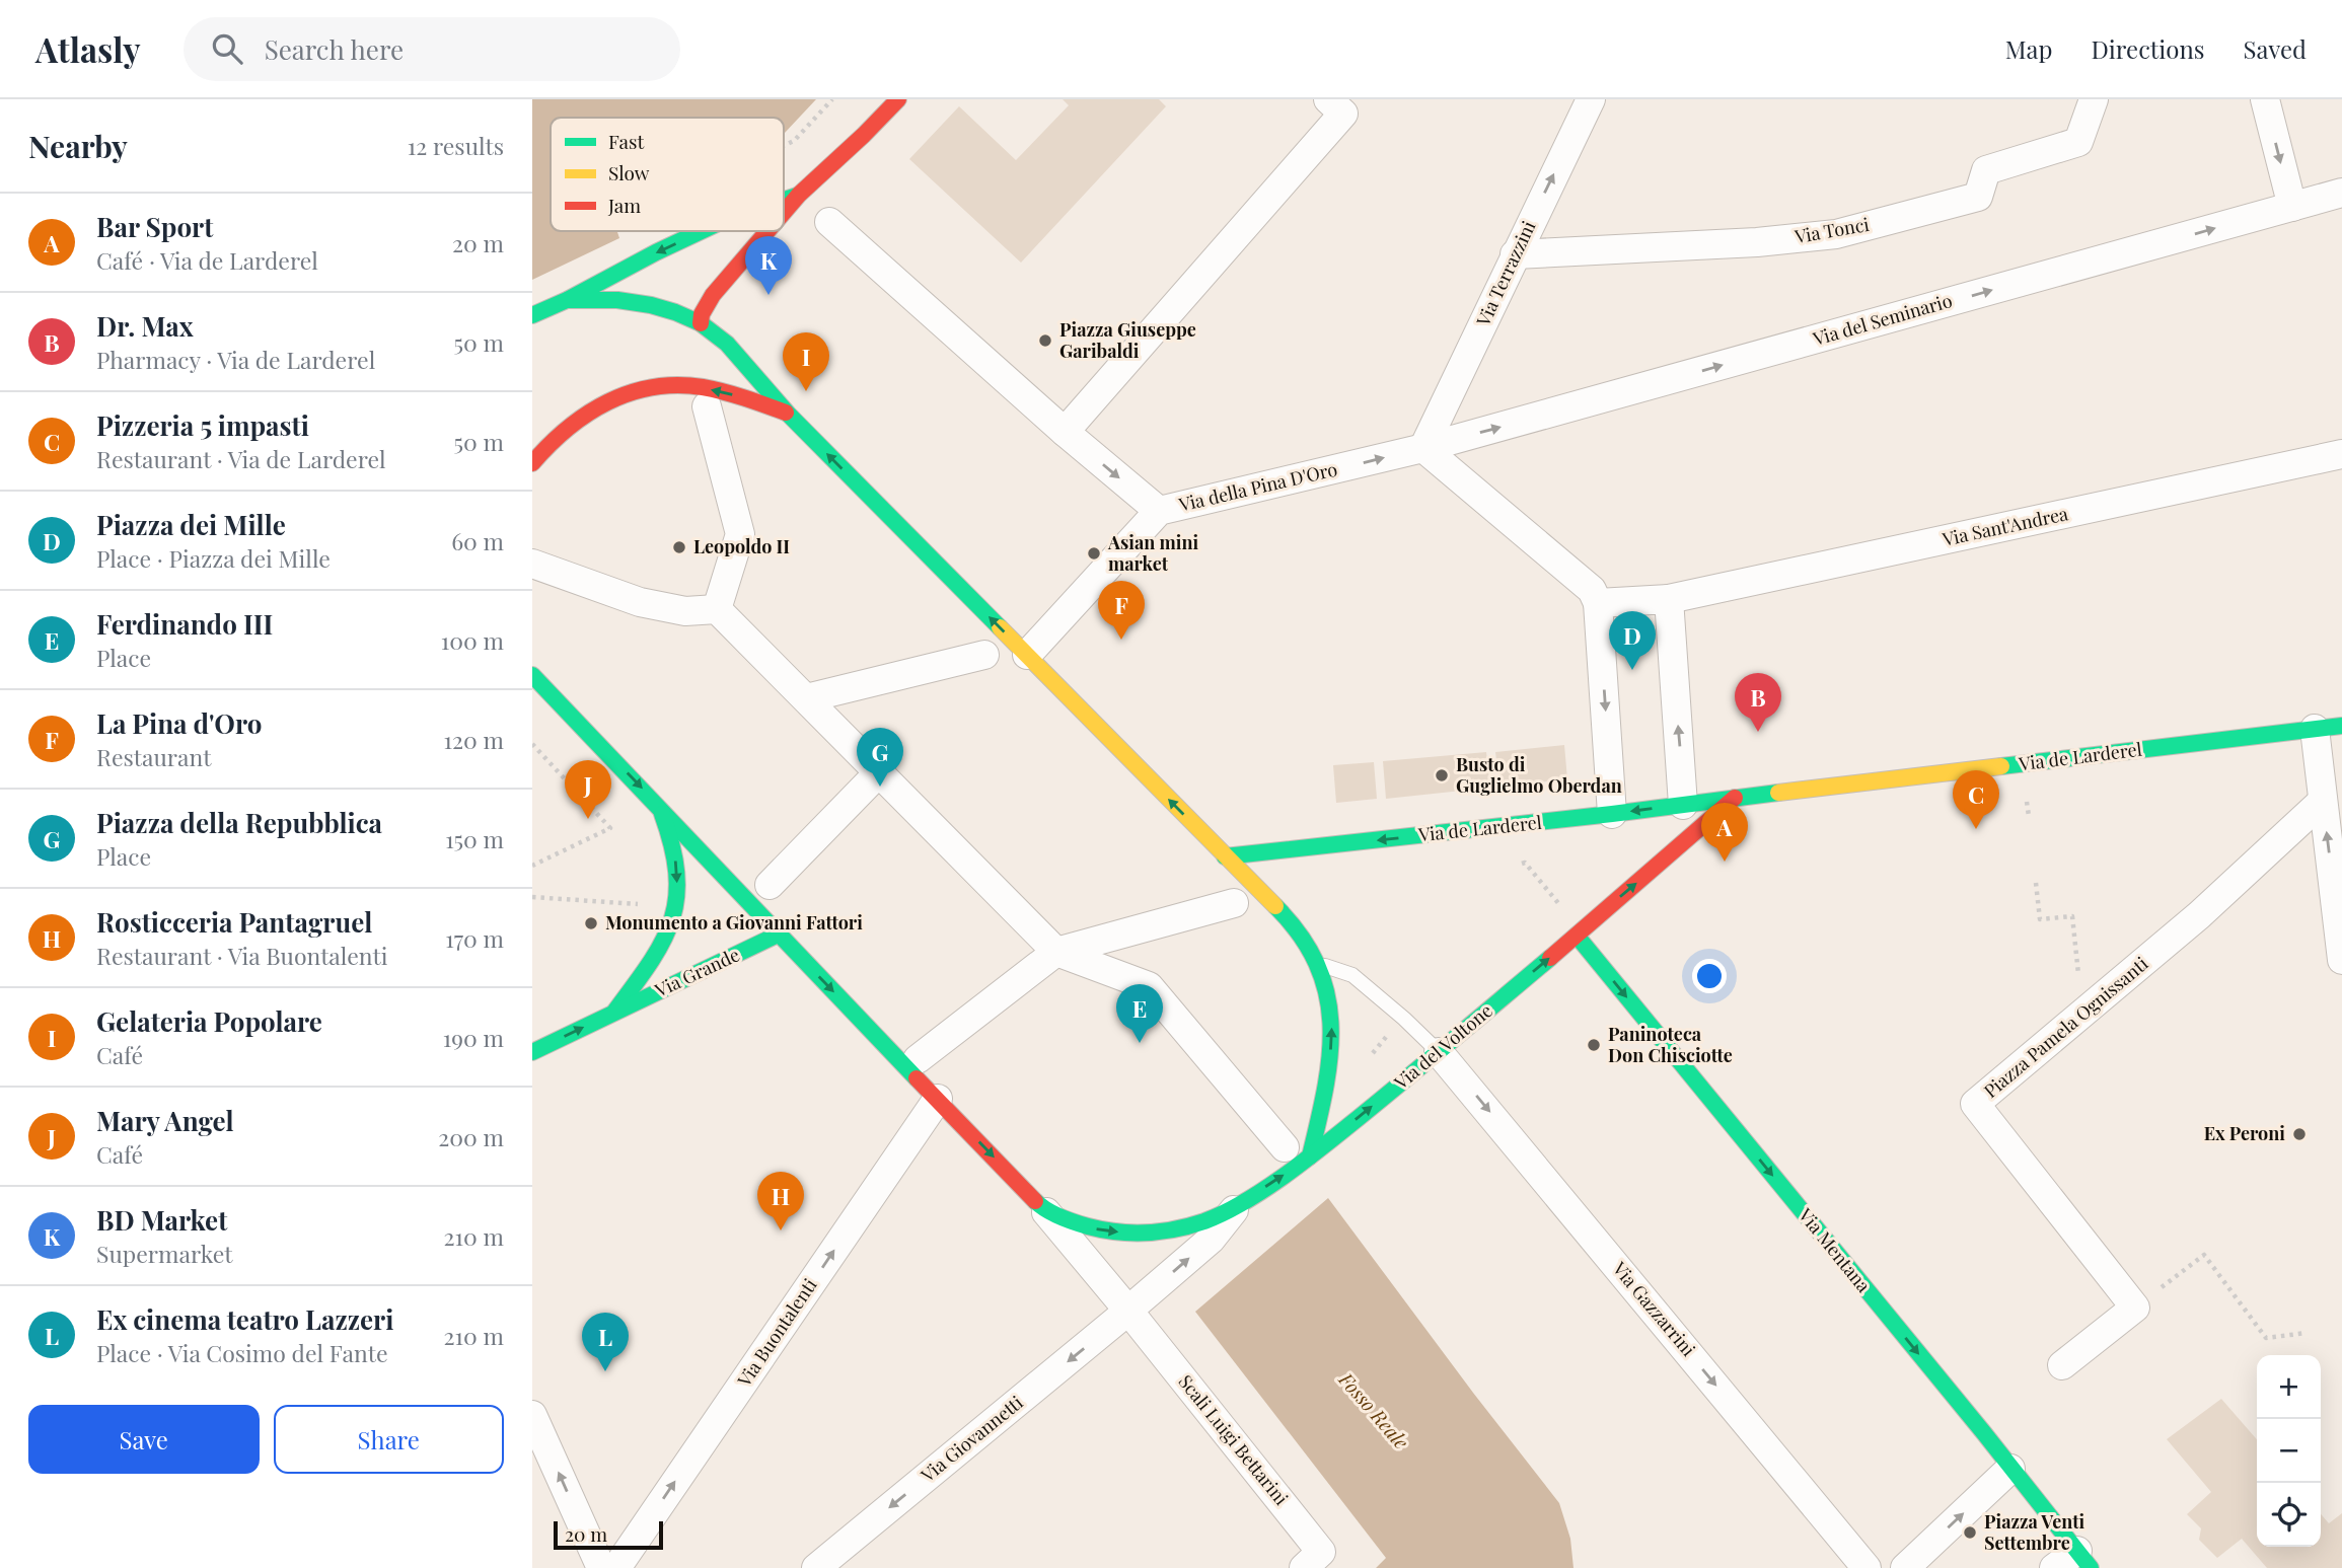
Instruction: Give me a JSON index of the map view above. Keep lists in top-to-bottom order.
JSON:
{
  "streets": {
    "main road": [
      "Via de Larderel",
      "Via Grande",
      "Via del Voltone",
      "Via Mentana"
    ],
    "street": [
      "Via Tonci",
      "Via Terrazzini",
      "Via del Seminario",
      "Via della Pina D'Oro",
      "Via Sant'Andrea",
      "Piazza Pamela Ognissanti",
      "Via Gazzarrini",
      "Via Buontalenti",
      "Via Giovannetti",
      "Scali Luigi Bettarini"
    ]
  },
  "crossings": [
    ["Via Tonci", "Via Terrazzini"],
    ["Via Terrazzini", "Via del Seminario"],
    ["Via Terrazzini", "Via della Pina D'Oro"],
    ["Via del Seminario", "Via della Pina D'Oro"],
    ["Via del Voltone", "Via Mentana"],
    ["Via del Voltone", "Via Gazzarrini"],
    ["Via del Voltone", "Via Giovannetti"],
    ["Via Giovannetti", "Scali Luigi Bettarini"]
  ],
  "one_way": [
    "Via del Seminario",
    "Via della Pina D'Oro",
    "Via de Larderel",
    "Via del Voltone",
    "Via Mentana",
    "Via Gazzarrini",
    "Via Buontalenti"
  ],
  "water": ["Fosso Reale"],
  "places": [
    "Piazza Giuseppe Garibaldi",
    "Leopoldo II",
    "Asian mini market",
    "Busto di Guglielmo Oberdan",
    "Monumento a Giovanni Fattori",
    "Paninoteca Don Chisciotte",
    "Ex Peroni",
    "Piazza Venti Settembre"
  ],
  "legend": ["Fast", "Slow", "Jam"],
  "scale_bar": "20 m",
  "page": {
    "header": "Atlasly",
    "search": "Search here",
    "nav": ["Map", "Directions", "Saved"],
    "heading": ["Nearby", "12 results"],
    "list": [
      {
        "mark": "A",
        "name": "Bar Sport",
        "note": "Café · Via de Larderel",
        "value": "20 m"
      },
      {
        "mark": "B",
        "name": "Dr. Max",
        "note": "Pharmacy · Via de Larderel",
        "value": "50 m"
      },
      {
        "mark": "C",
        "name": "Pizzeria 5 impasti",
        "note": "Restaurant · Via de Larderel",
        "value": "50 m"
      },
      {
        "mark": "D",
        "name": "Piazza dei Mille",
        "note": "Place · Piazza dei Mille",
        "value": "60 m"
      },
      {
        "mark": "E",
        "name": "Ferdinando III",
        "note": "Place",
        "value": "100 m"
      },
      {
        "mark": "F",
        "name": "La Pina d'Oro",
        "note": "Restaurant",
        "value": "120 m"
      },
      {
        "mark": "G",
        "name": "Piazza della Repubblica",
        "note": "Place",
        "value": "150 m"
      },
      {
        "mark": "H",
        "name": "Rosticceria Pantagruel",
        "note": "Restaurant · Via Buontalenti",
        "value": "170 m"
      },
      {
        "mark": "I",
        "name": "Gelateria Popolare",
        "note": "Café",
        "value": "190 m"
      },
      {
        "mark": "J",
        "name": "Mary Angel",
        "note": "Café",
        "value": "200 m"
      },
      {
        "mark": "K",
        "name": "BD Market",
        "note": "Supermarket",
        "value": "210 m"
      },
      {
        "mark": "L",
        "name": "Ex cinema teatro Lazzeri",
        "note": "Place · Via Cosimo del Fante",
        "value": "210 m"
      }
    ],
    "pins": [
      "K",
      "I",
      "F",
      "D",
      "B",
      "G",
      "J",
      "C",
      "A",
      "E",
      "H",
      "L"
    ],
    "map_buttons": ["+", "−"],
    "buttons": ["Save", "Share"],
    "scale": "20 m"
  }
}
